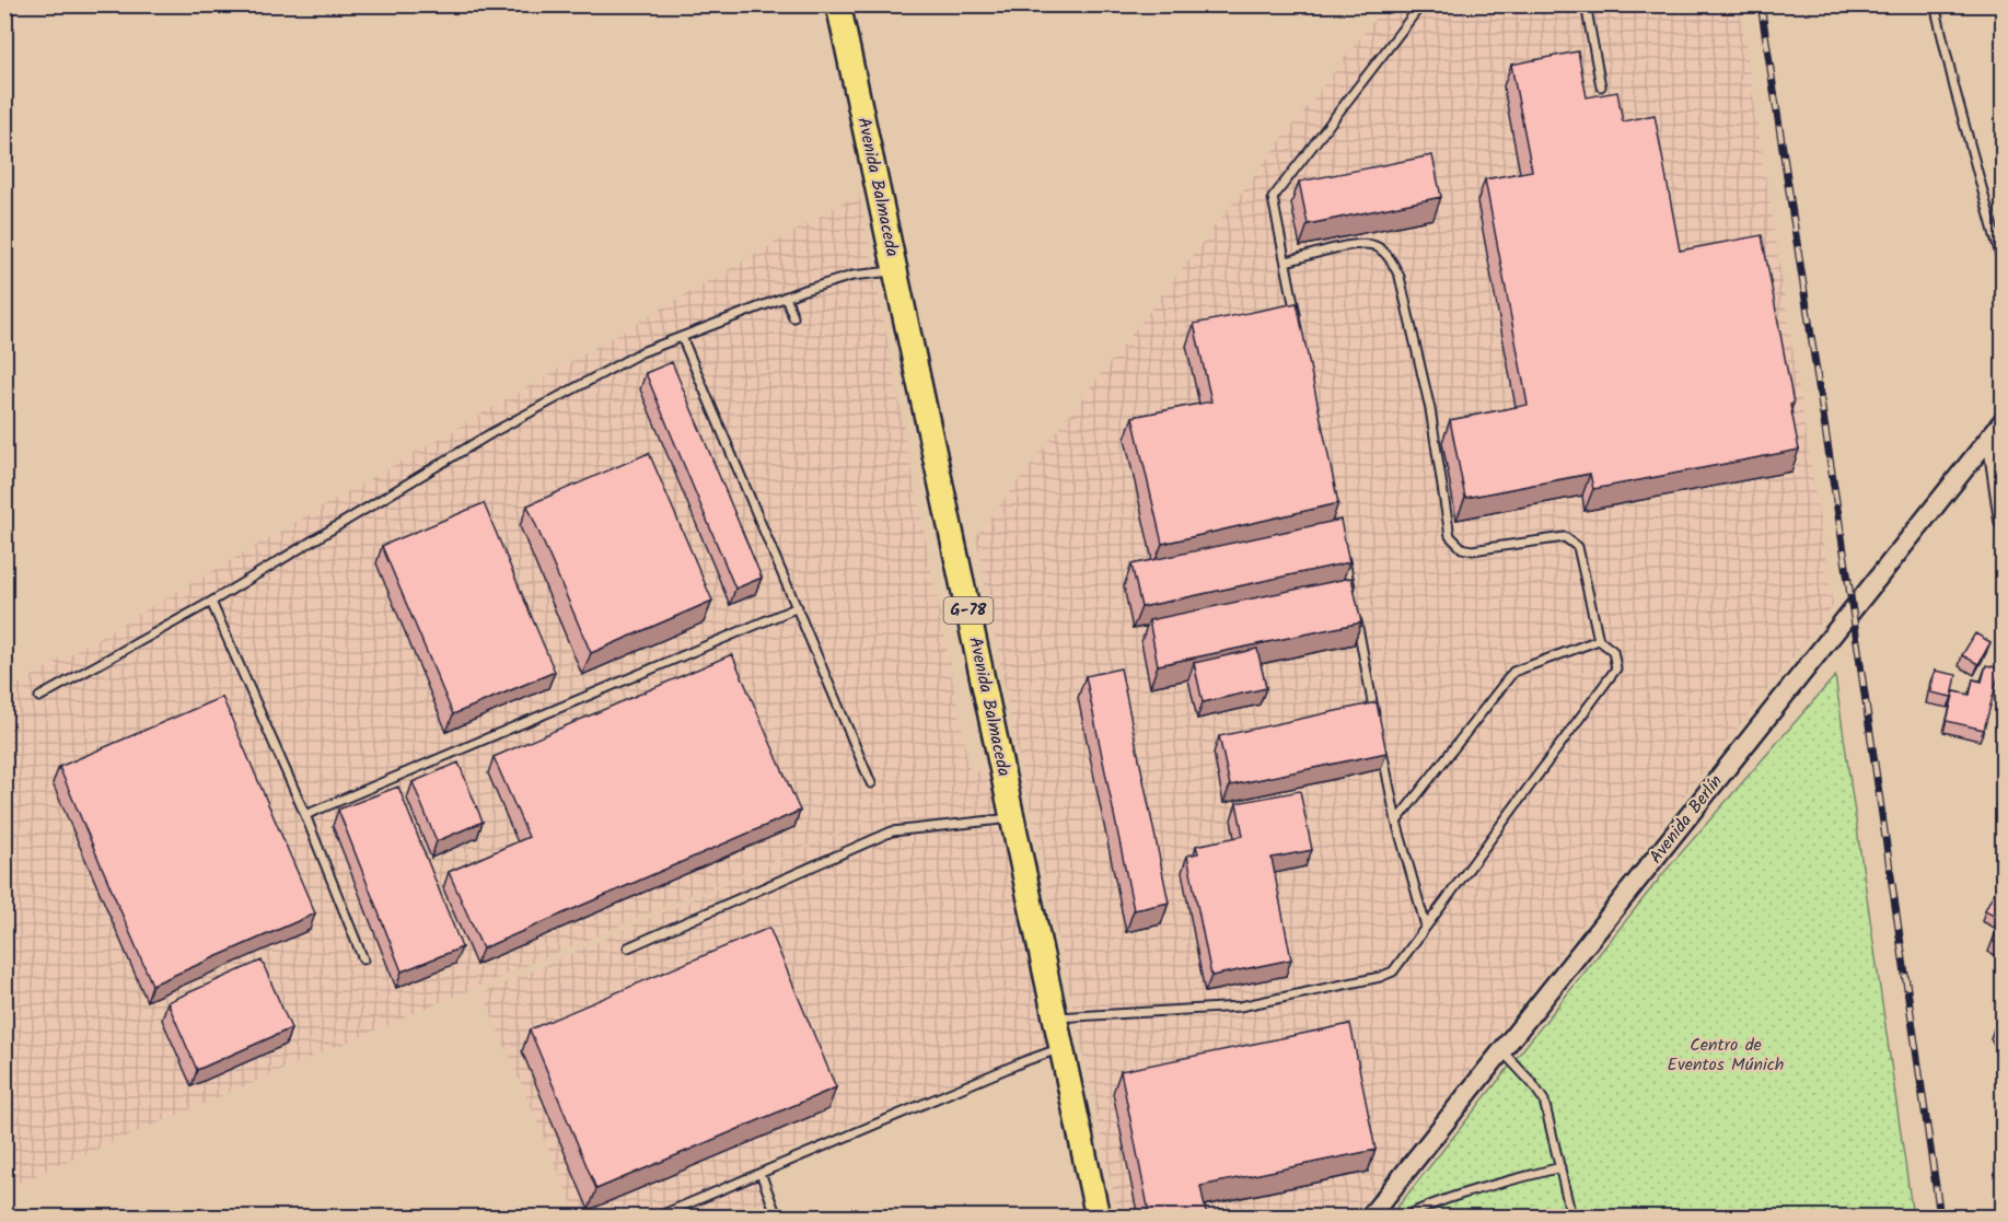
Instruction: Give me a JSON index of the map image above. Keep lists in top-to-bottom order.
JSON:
{
  "streets": {
    "main road": ["Avenida Balmaceda", "G-78"],
    "street": ["Avenida Berlín"]
  },
  "parks": ["Centro de Eventos Múnich"]
}
